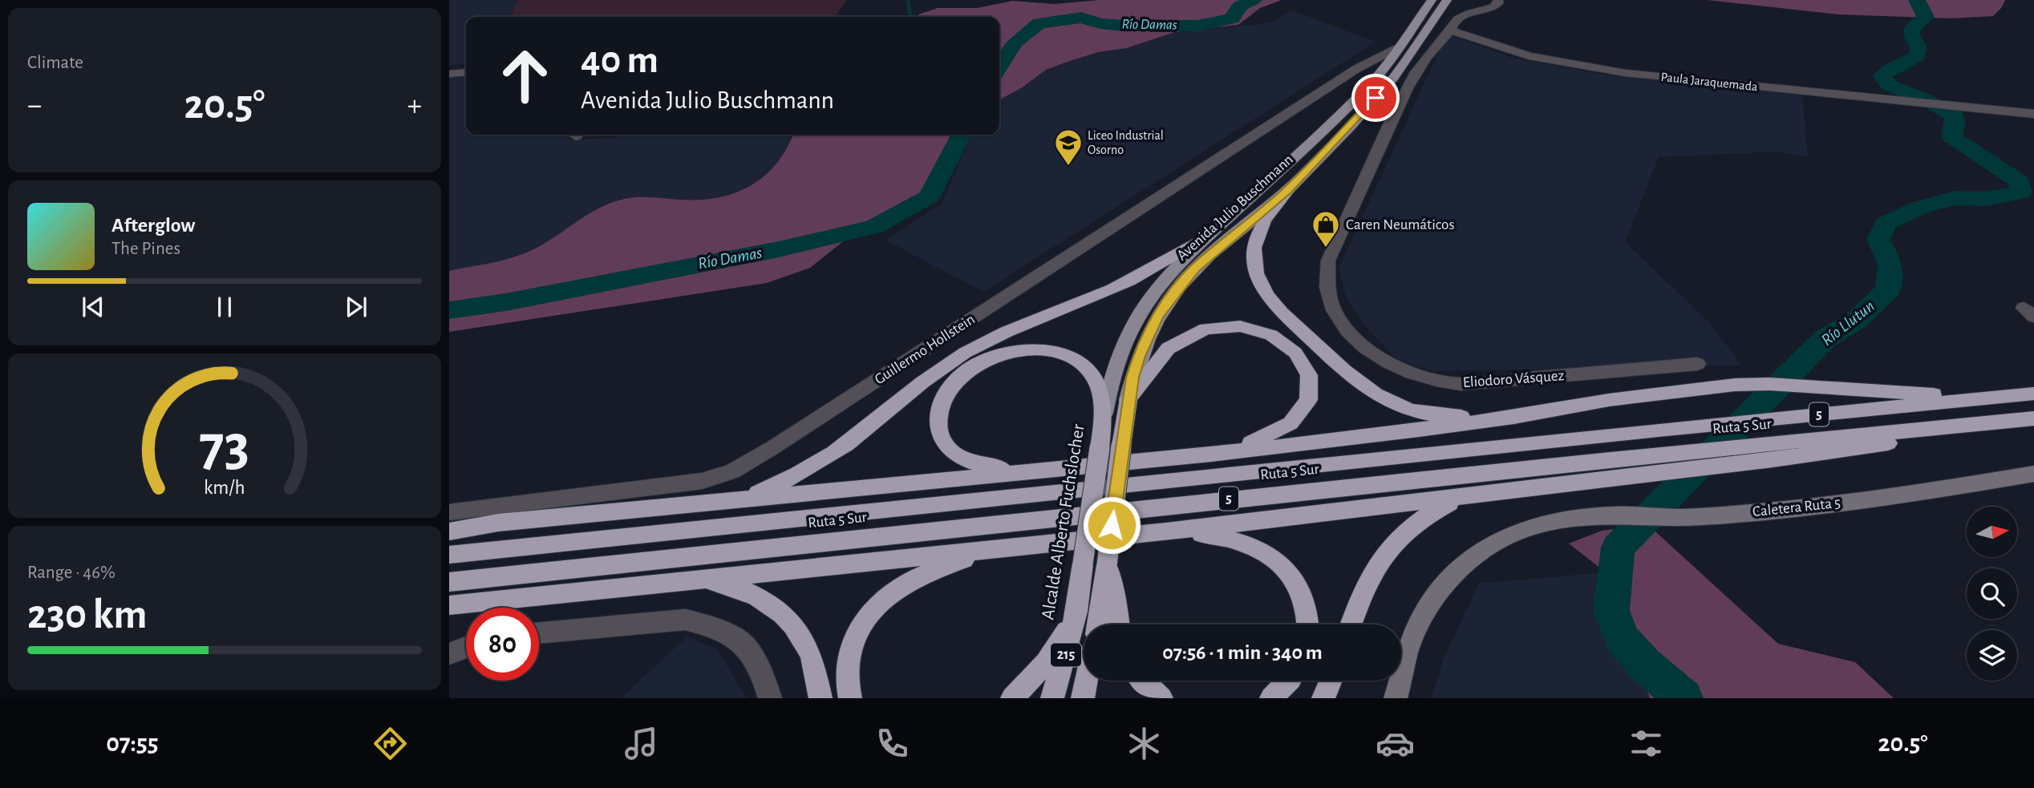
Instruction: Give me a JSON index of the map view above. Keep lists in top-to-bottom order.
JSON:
{
  "streets": {
    "highway": [
      "Avenida Julio Buschmann",
      "5",
      "Ruta 5 Sur",
      "Alcalde Alberto Fuchslocher",
      "215"
    ],
    "street": [
      "Paula Jaraquemada",
      "Guillermo Hollstein",
      "Eliodoro Vásquez",
      "Caletera Ruta 5"
    ]
  },
  "crossings": [
    ["Paula Jaraquemada", "Eliodoro Vásquez"],
    ["Avenida Julio Buschmann", "Guillermo Hollstein"],
    ["Avenida Julio Buschmann", "Alcalde Alberto Fuchslocher"],
    ["Avenida Julio Buschmann", "215"]
  ],
  "water": ["Río Damas", "Río Llutun"],
  "places": {
    "school or university": ["Liceo Industrial Osorno"],
    "shop": ["Caren Neumáticos"]
  },
  "north": "right",
  "page": {
    "tile": [
      "Climate",
      ["Range · 46%", "230 km"]
    ],
    "turn": ["40 m", "Avenida Julio Buschmann"],
    "heat": ["−", "20.5°", "+"],
    "song": ["Afterglow", "The Pines"],
    "limit": "80",
    "trip": "07:56 · 1 min · 340 m",
    "tabs": ["07:55", "20.5°"],
    "gauge": ["73", "km/h"]
  }
}
